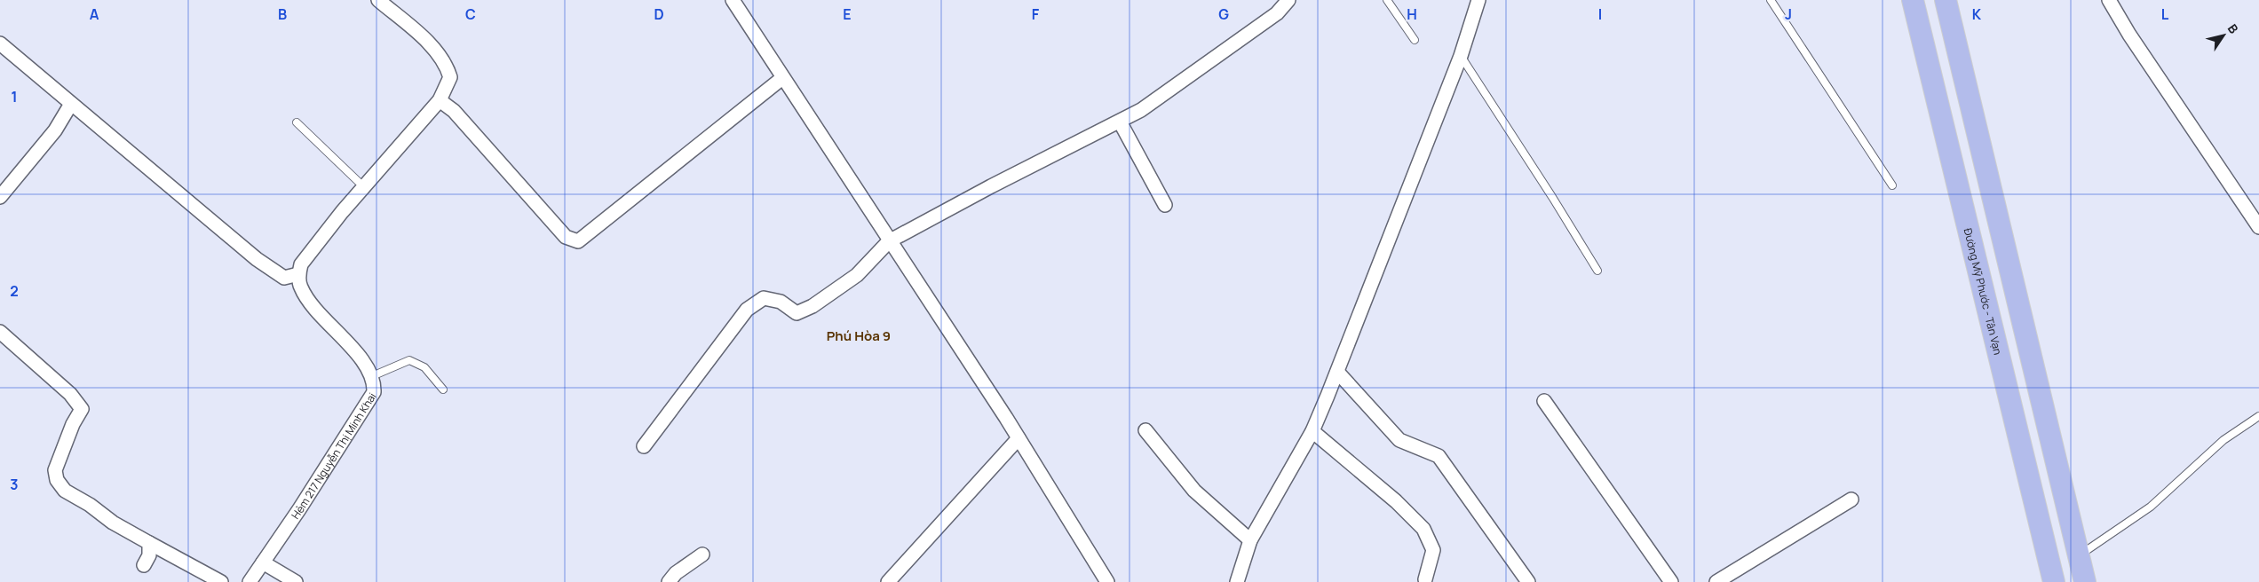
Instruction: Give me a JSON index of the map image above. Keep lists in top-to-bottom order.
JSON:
{
  "streets": {
    "main road": ["Đường Mỹ Phước - Tân Vạn"],
    "street": ["Hẻm 217 Nguyễn Thị Minh Khai"]
  },
  "districts": ["Phú Hòa 9"],
  "north": "top right",
  "grid": {
    "columns": [
      "A",
      "B",
      "C",
      "D",
      "E",
      "F",
      "G",
      "H",
      "I",
      "J",
      "K",
      "L"
    ],
    "rows": ["1", "2", "3"]
  }
}
